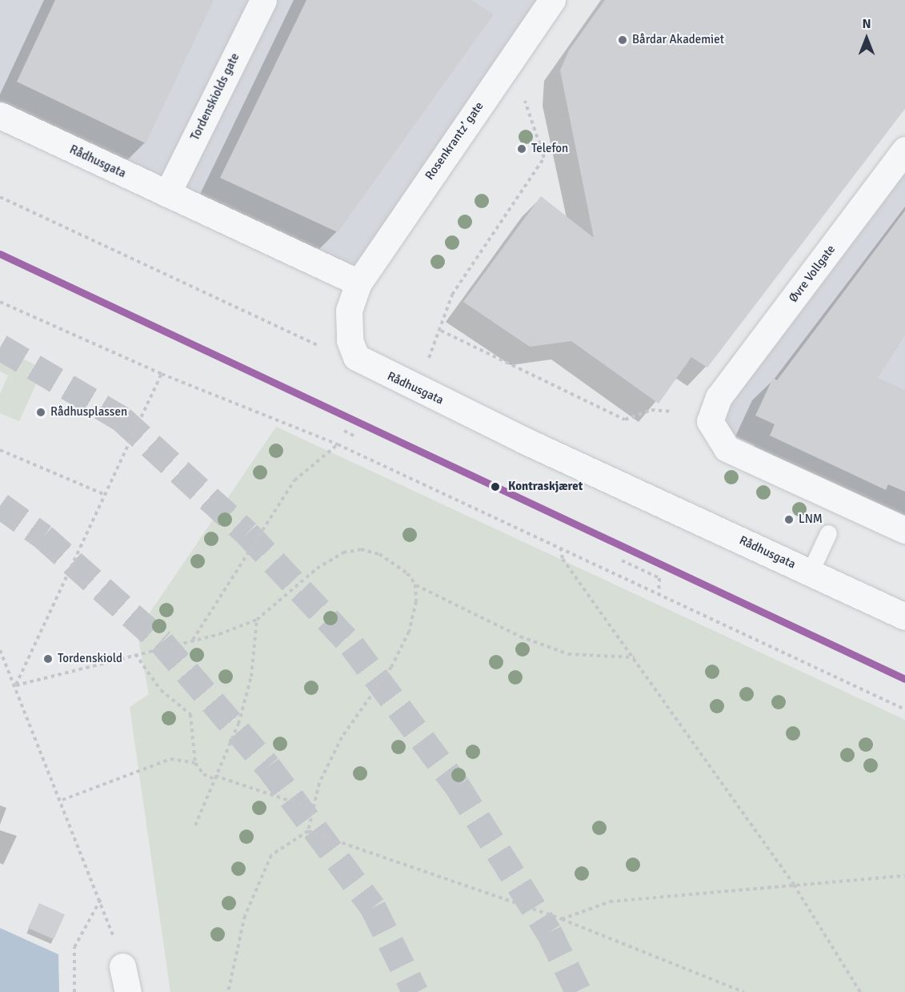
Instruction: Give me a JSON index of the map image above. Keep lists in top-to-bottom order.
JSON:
{
  "streets": {
    "street": [
      "Tordenskiolds gate",
      "Rosenkrantz’ gate",
      "Rådhusgata",
      "Øvre Vollgate"
    ]
  },
  "crossings": [
    ["Tordenskiolds gate", "Rådhusgata"],
    ["Rosenkrantz’ gate", "Rådhusgata"]
  ],
  "places": [
    "Bårdar Akademiet",
    "Telefon",
    "Rådhusplassen",
    "Kontraskjæret",
    "LNM",
    "Tordenskiold"
  ],
  "north": "top"
}
